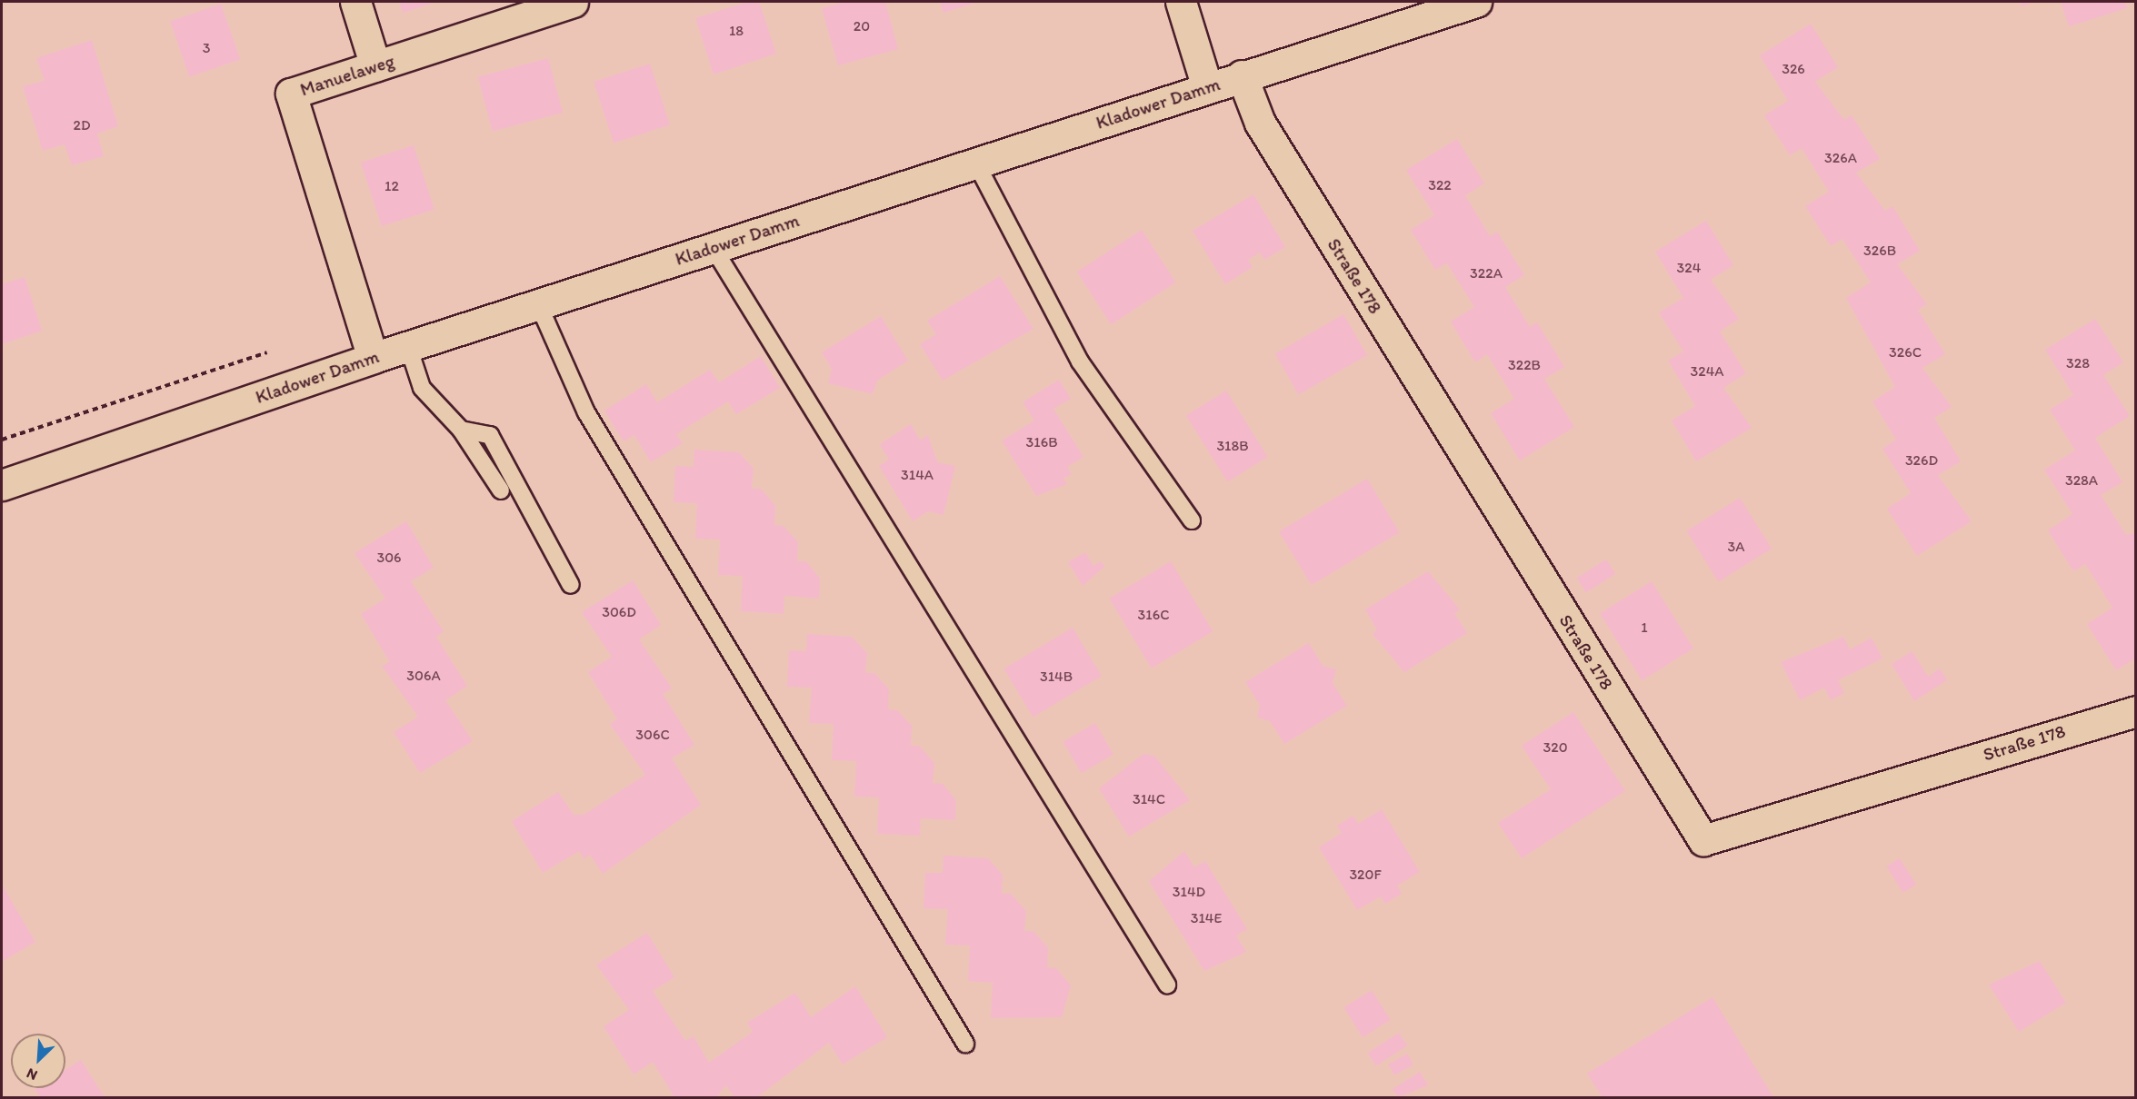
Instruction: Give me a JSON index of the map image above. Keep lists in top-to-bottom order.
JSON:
{
  "streets": {
    "street": ["Manuelaweg", "Kladower Damm", "Straße 178"]
  },
  "crossings": [
    ["Manuelaweg", "Kladower Damm"],
    ["Kladower Damm", "Straße 178"]
  ],
  "house_numbers": [
    "20",
    "18",
    "3",
    "326",
    "2D",
    "326A",
    "322",
    "12",
    "326B",
    "324",
    "322A",
    "326C",
    "328",
    "322B",
    "324A",
    "316B",
    "318B",
    "326D",
    "314A",
    "328A",
    "3A",
    "306",
    "306D",
    "316C",
    "1",
    "306A",
    "314B",
    "306C",
    "320",
    "314C",
    "320F",
    "314D",
    "314E"
  ],
  "north": "bottom left"
}
